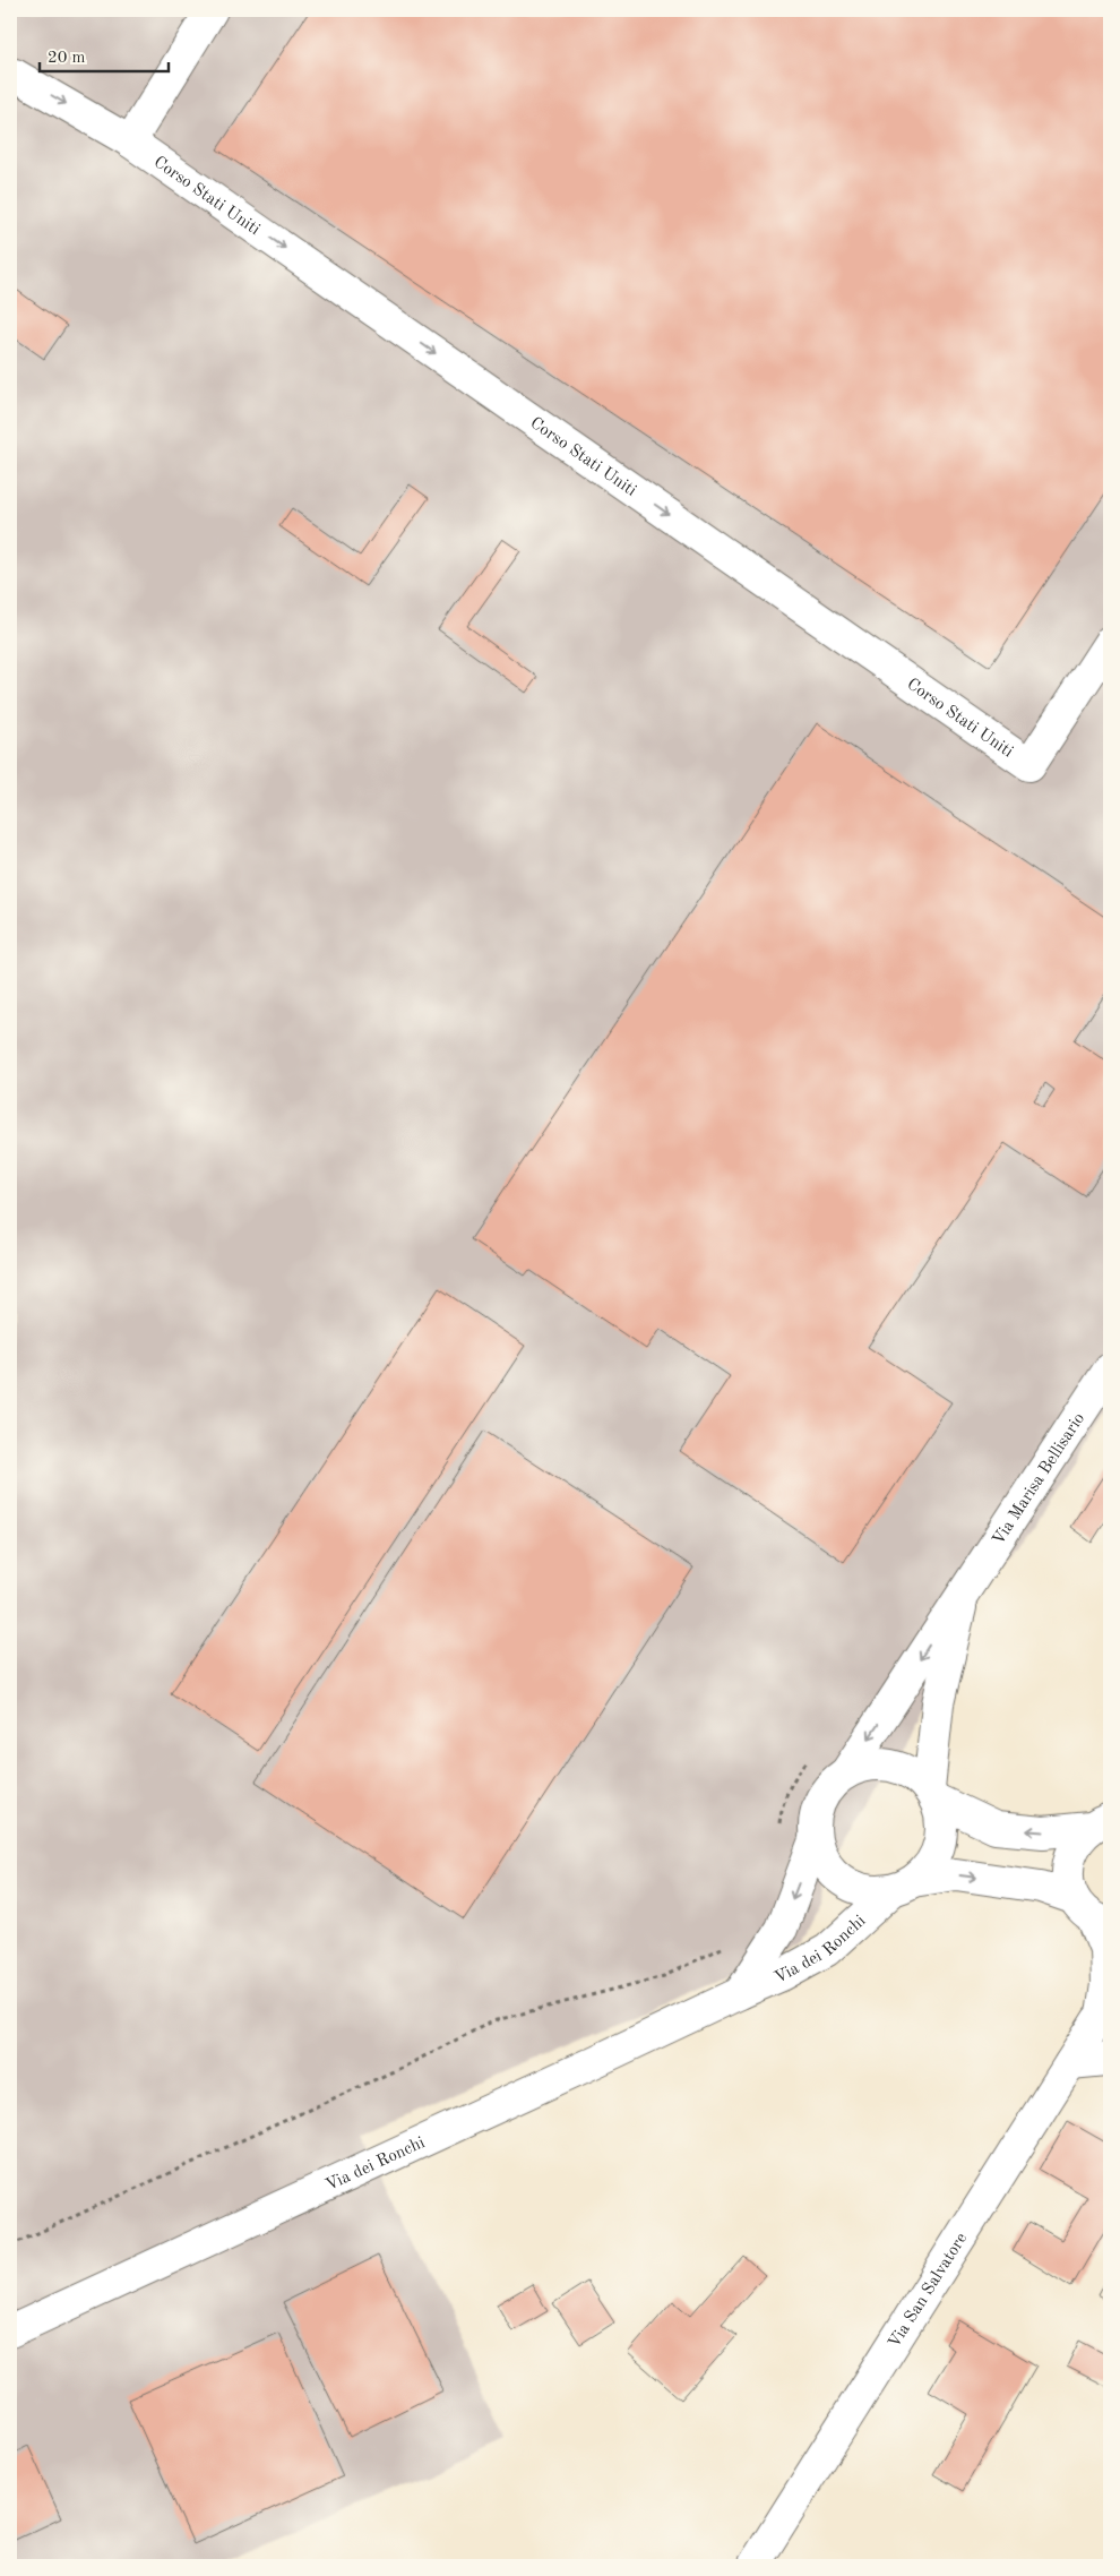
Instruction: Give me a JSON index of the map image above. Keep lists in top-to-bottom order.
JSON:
{
  "streets": {
    "street": [
      "Corso Stati Uniti",
      "Via Marisa Bellisario",
      "Via dei Ronchi",
      "Via San Salvatore"
    ]
  },
  "crossings": [
    ["Via Marisa Bellisario", "Via dei Ronchi"],
    ["Via dei Ronchi", "Via San Salvatore"]
  ],
  "one_way": ["Corso Stati Uniti"],
  "scale_bar": "20 m"
}
